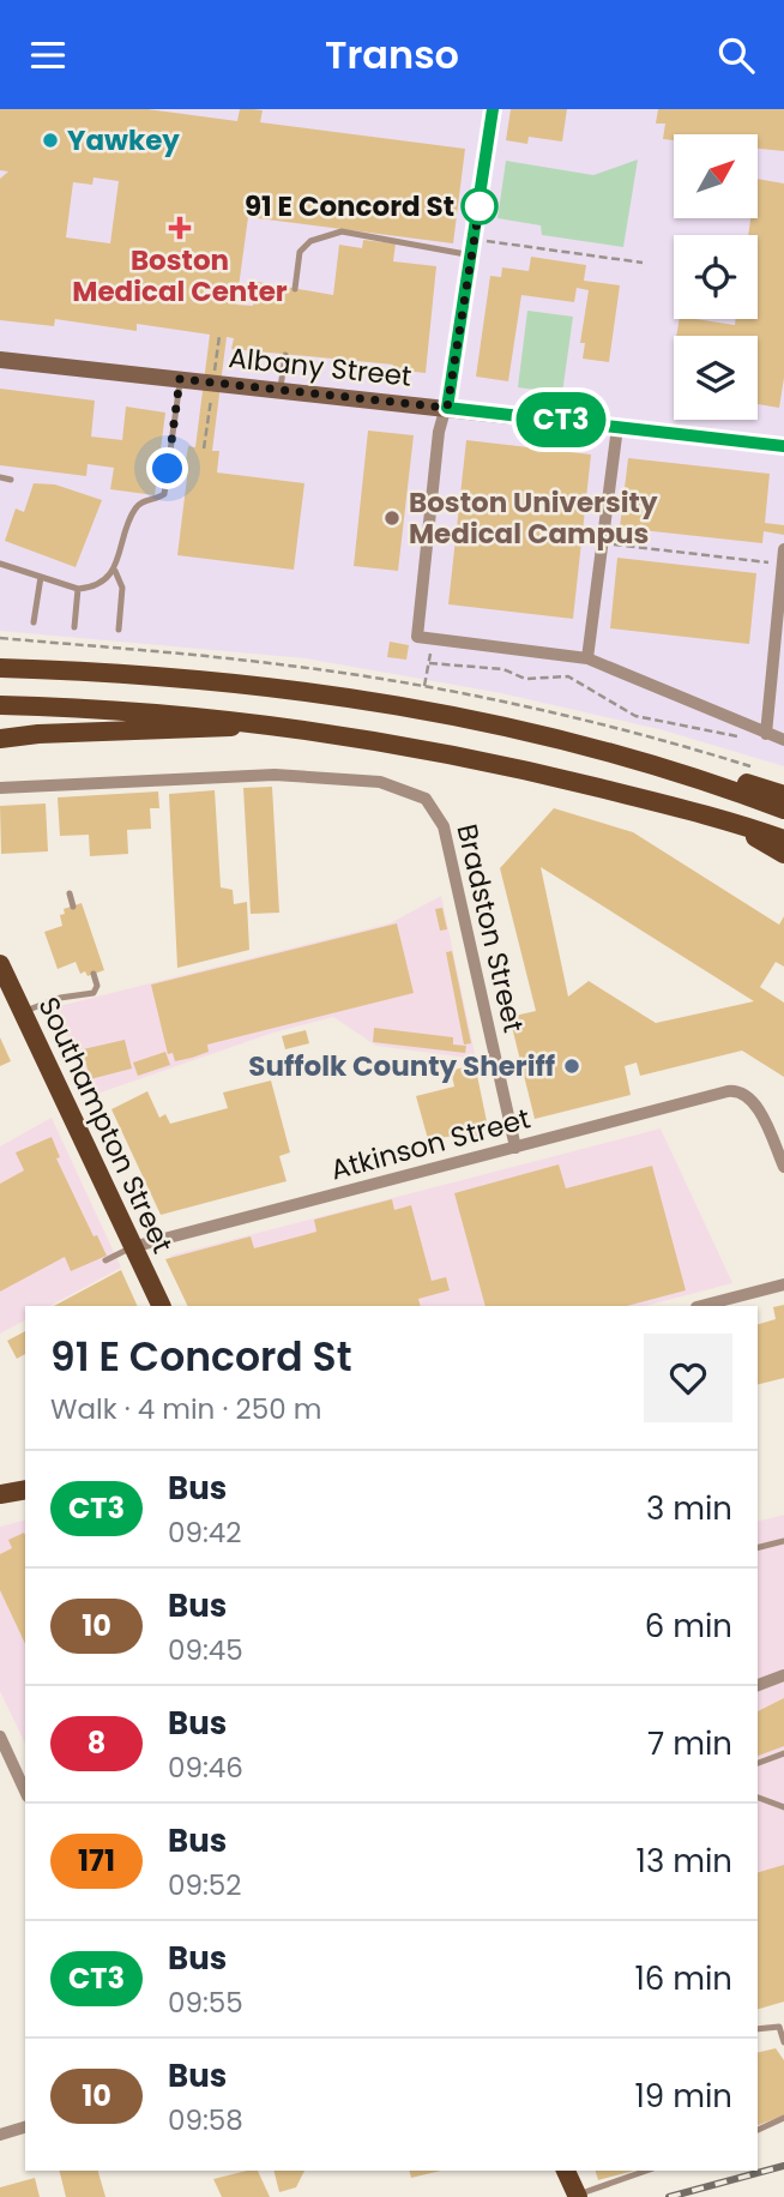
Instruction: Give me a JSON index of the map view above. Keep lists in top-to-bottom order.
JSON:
{
  "streets": {
    "main road": ["Albany Street", "Southampton Street"],
    "street": ["Bradston Street", "Atkinson Street"]
  },
  "crossings": [
    ["Bradston Street", "Atkinson Street"],
    ["Southampton Street", "Atkinson Street"]
  ],
  "places": {
    "other": [
      "Yawkey",
      "91 E Concord St",
      "Boston University Medical Campus",
      "Suffolk County Sheriff"
    ],
    "health": ["Boston Medical Center"]
  },
  "lines": ["bus line CT3"],
  "north": "top right",
  "page": {
    "header": "Transo",
    "on_map": "CT3",
    "heading": ["91 E Concord St", "Walk · 4 min · 250 m"],
    "list": [
      {
        "mark": "CT3",
        "name": "Bus",
        "note": "09:42",
        "value": "3 min"
      },
      {
        "mark": "10",
        "name": "Bus",
        "note": "09:45",
        "value": "6 min"
      },
      {
        "mark": "8",
        "name": "Bus",
        "note": "09:46",
        "value": "7 min"
      },
      {
        "mark": "171",
        "name": "Bus",
        "note": "09:52",
        "value": "13 min"
      },
      {
        "mark": "CT3",
        "name": "Bus",
        "note": "09:55",
        "value": "16 min"
      },
      {
        "mark": "10",
        "name": "Bus",
        "note": "09:58",
        "value": "19 min"
      }
    ]
  }
}
